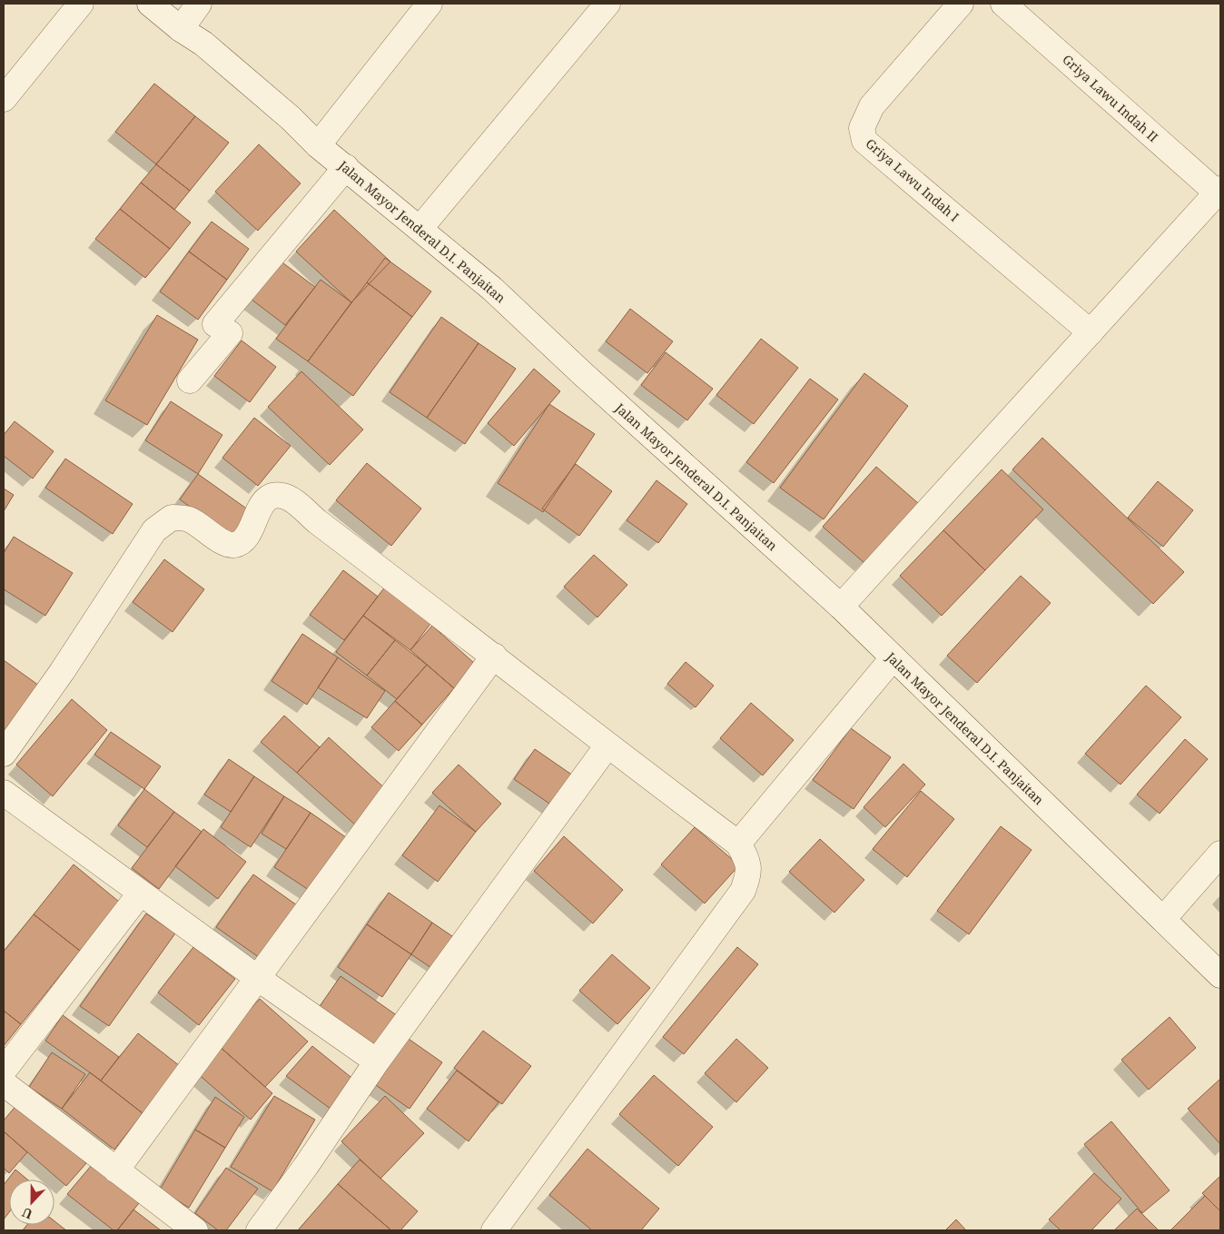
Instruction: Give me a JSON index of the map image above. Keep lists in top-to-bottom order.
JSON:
{
  "streets": {
    "street": ["Griya Lawu Indah II", "Griya Lawu Indah I", "Jalan Mayor Jenderal D.I. Panjaitan"]
  },
  "north": "bottom"
}
